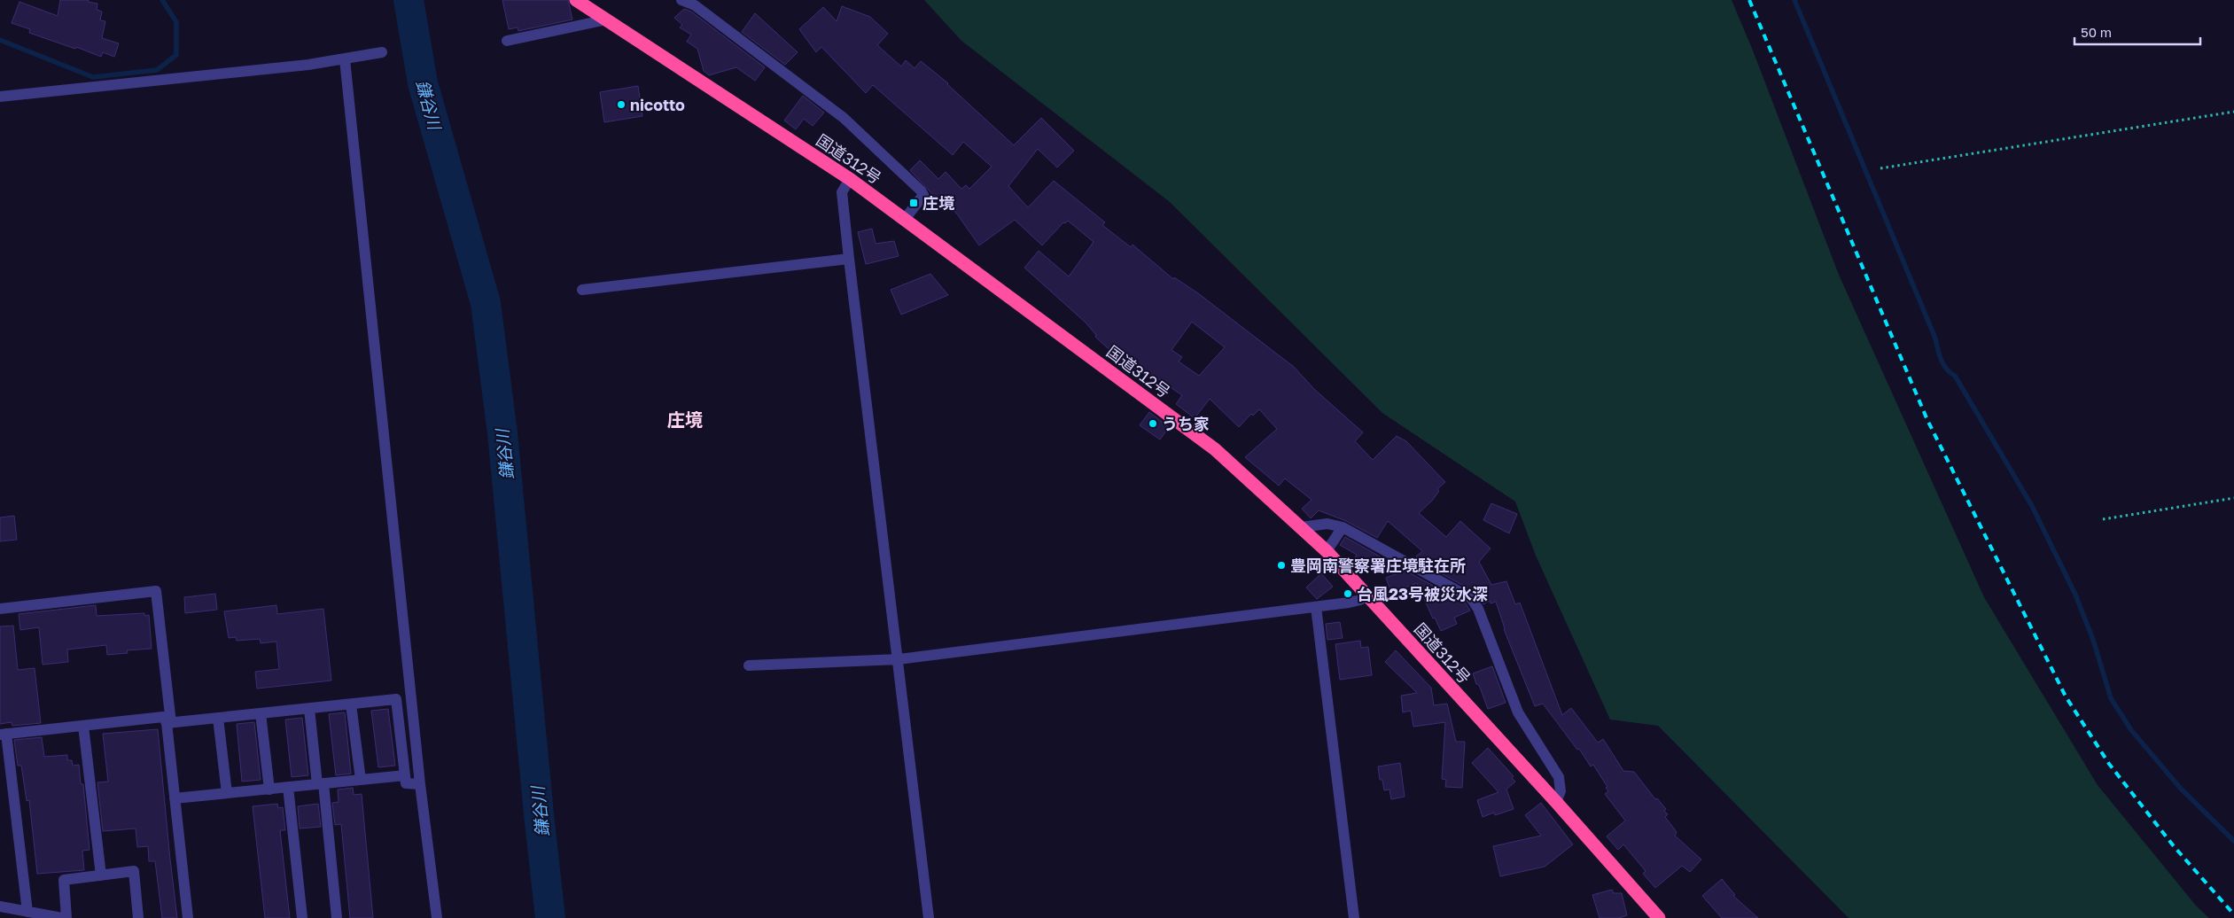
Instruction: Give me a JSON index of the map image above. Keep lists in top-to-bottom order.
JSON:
{
  "streets": {
    "highway": ["国道312号"]
  },
  "districts": ["庄境"],
  "water": ["鎌谷川"],
  "places": {
    "other": [
      "nicotto",
      "うち家",
      "豊岡南警察署庄境駐在所",
      "台風23号被災水深"
    ],
    "transit": ["庄境"]
  },
  "scale_bar": "50 m"
}
